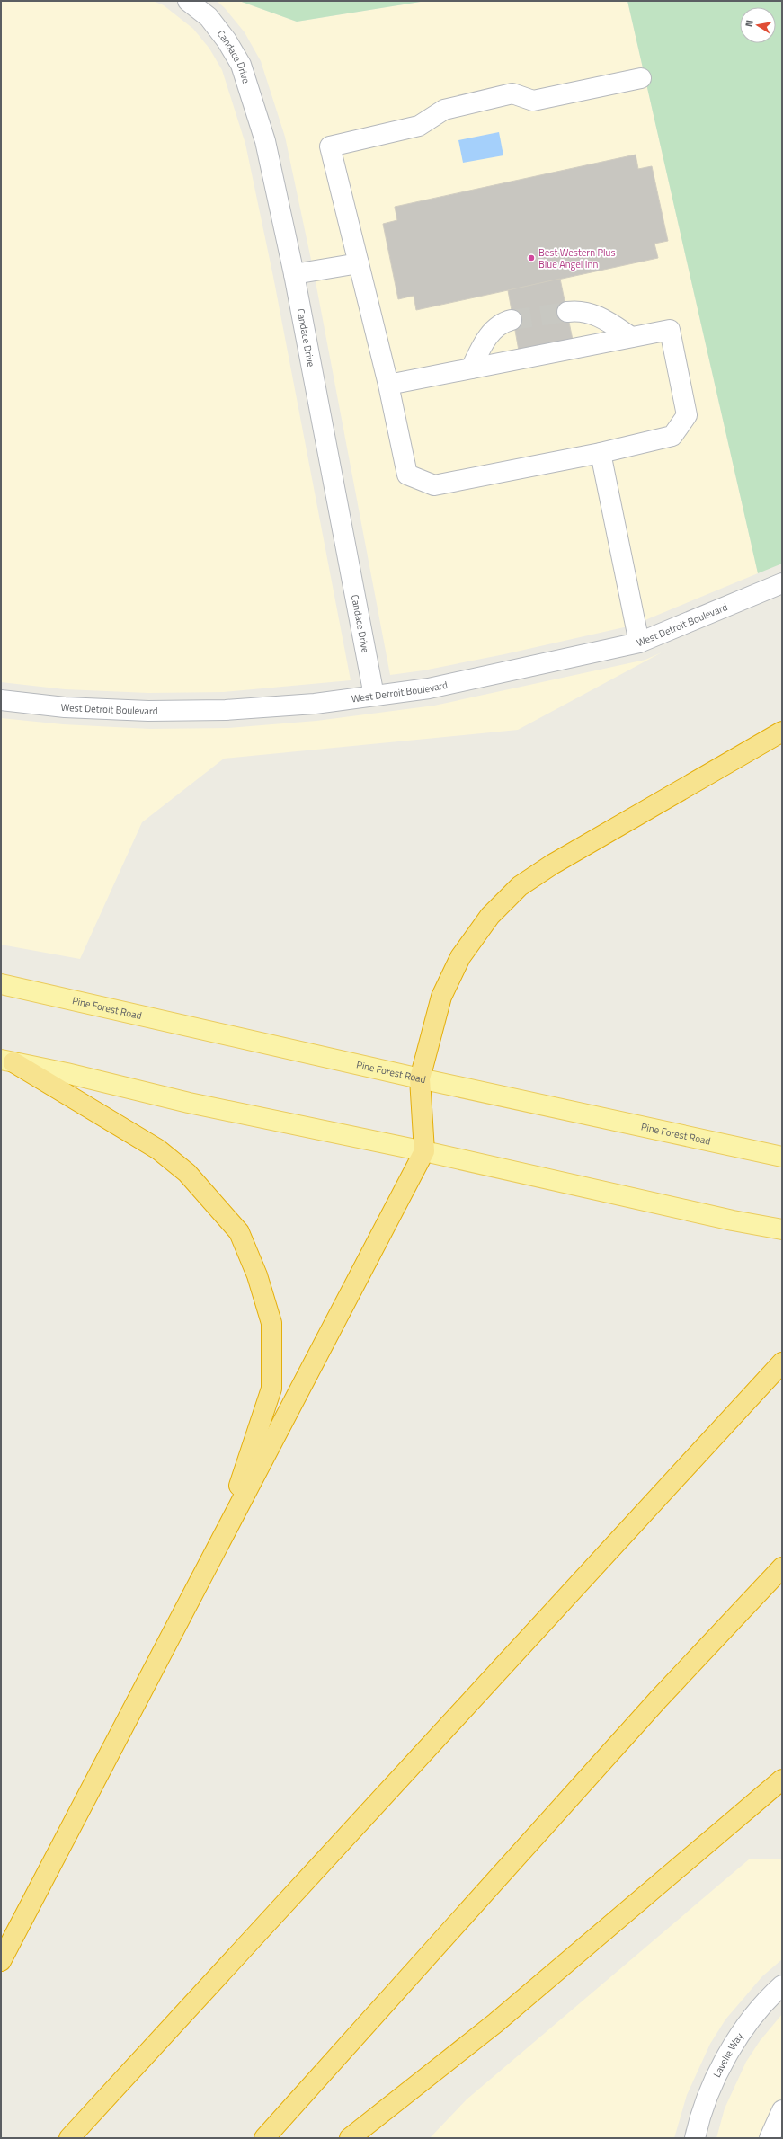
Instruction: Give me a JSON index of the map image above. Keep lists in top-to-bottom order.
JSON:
{
  "streets": {
    "main road": ["Pine Forest Road"],
    "street": ["Candace Drive", "West Detroit Boulevard", "Lavelle Way"]
  },
  "crossings": [
    ["Candace Drive", "West Detroit Boulevard"]
  ],
  "places": ["Best Western Plus Blue Angel Inn"],
  "north": "left"
}
